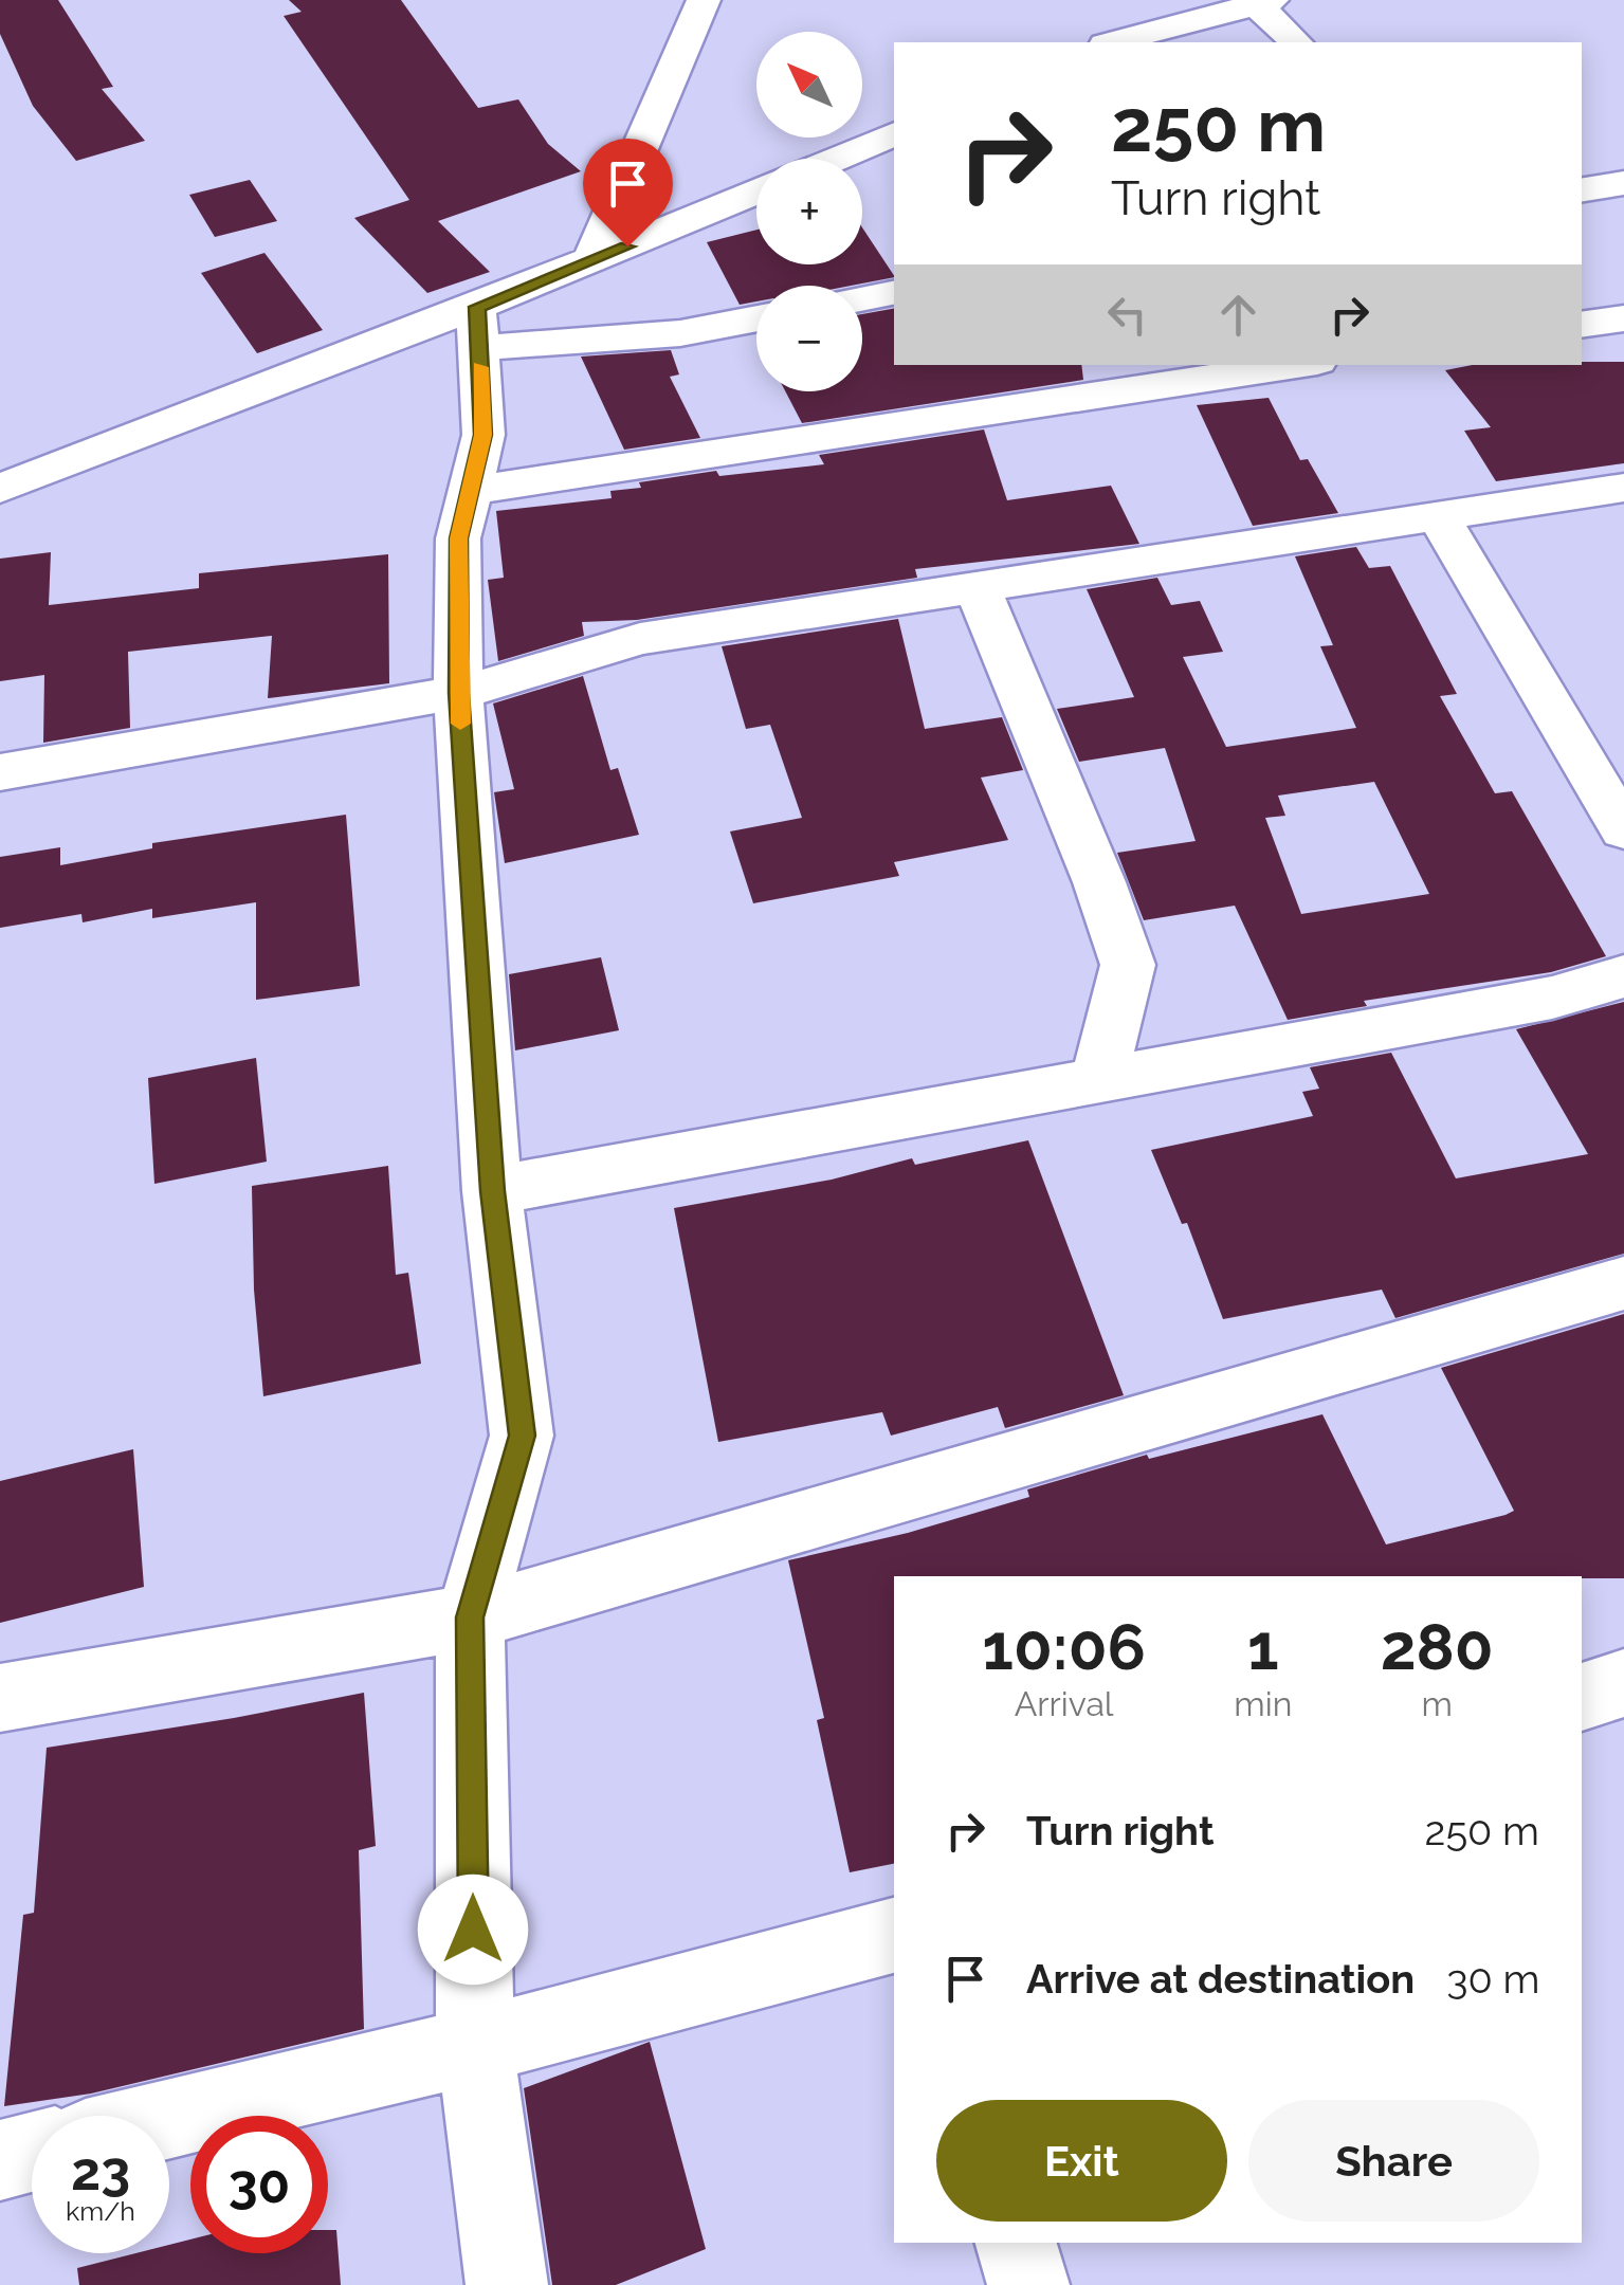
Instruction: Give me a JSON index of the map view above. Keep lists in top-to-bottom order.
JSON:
{
  "north": "top left",
  "page": {
    "map_buttons": ["+", "−"],
    "turn": ["250 m", "Turn right"],
    "eta": [
      "10:06",
      "Arrival",
      "1",
      "min",
      "280",
      "m"
    ],
    "list": [
      {
        "name": "Turn right",
        "value": "250 m"
      },
      {
        "name": "Arrive at destination",
        "value": "30 m"
      }
    ],
    "buttons": ["Exit", "Share"],
    "speed": "23 km/h",
    "limit": "30"
  }
}
